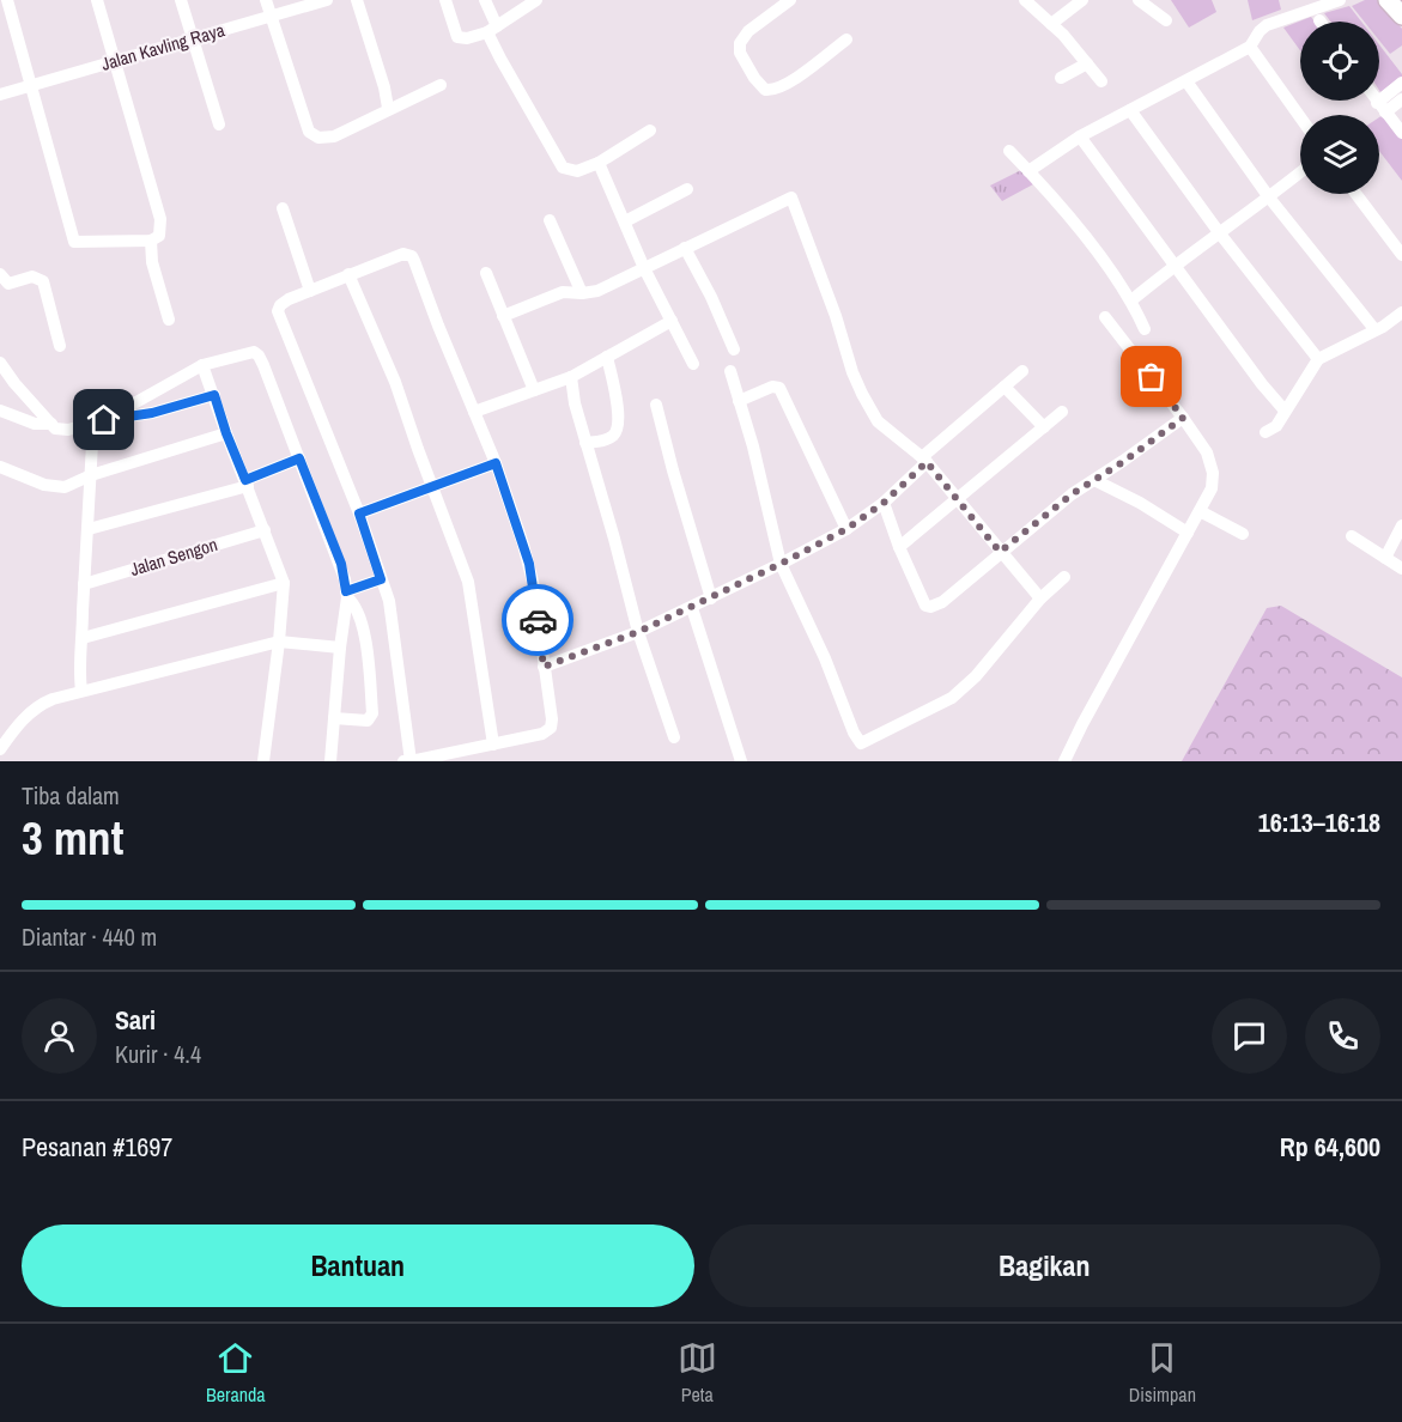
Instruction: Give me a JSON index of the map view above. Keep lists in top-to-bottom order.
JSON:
{
  "streets": {
    "street": ["Jalan Kavling Raya", "Jalan Sengon"]
  },
  "page": {
    "heading": ["3 mnt", "Tiba dalam", "16:13–16:18"],
    "panel": [
      "Sari",
      "Kurir · 4.4",
      "Pesanan #1697",
      "Rp 64,600"
    ],
    "bar": "Diantar · 440 m",
    "buttons": ["Bantuan", "Bagikan"],
    "tabs": ["Beranda", "Peta", "Disimpan"]
  }
}
